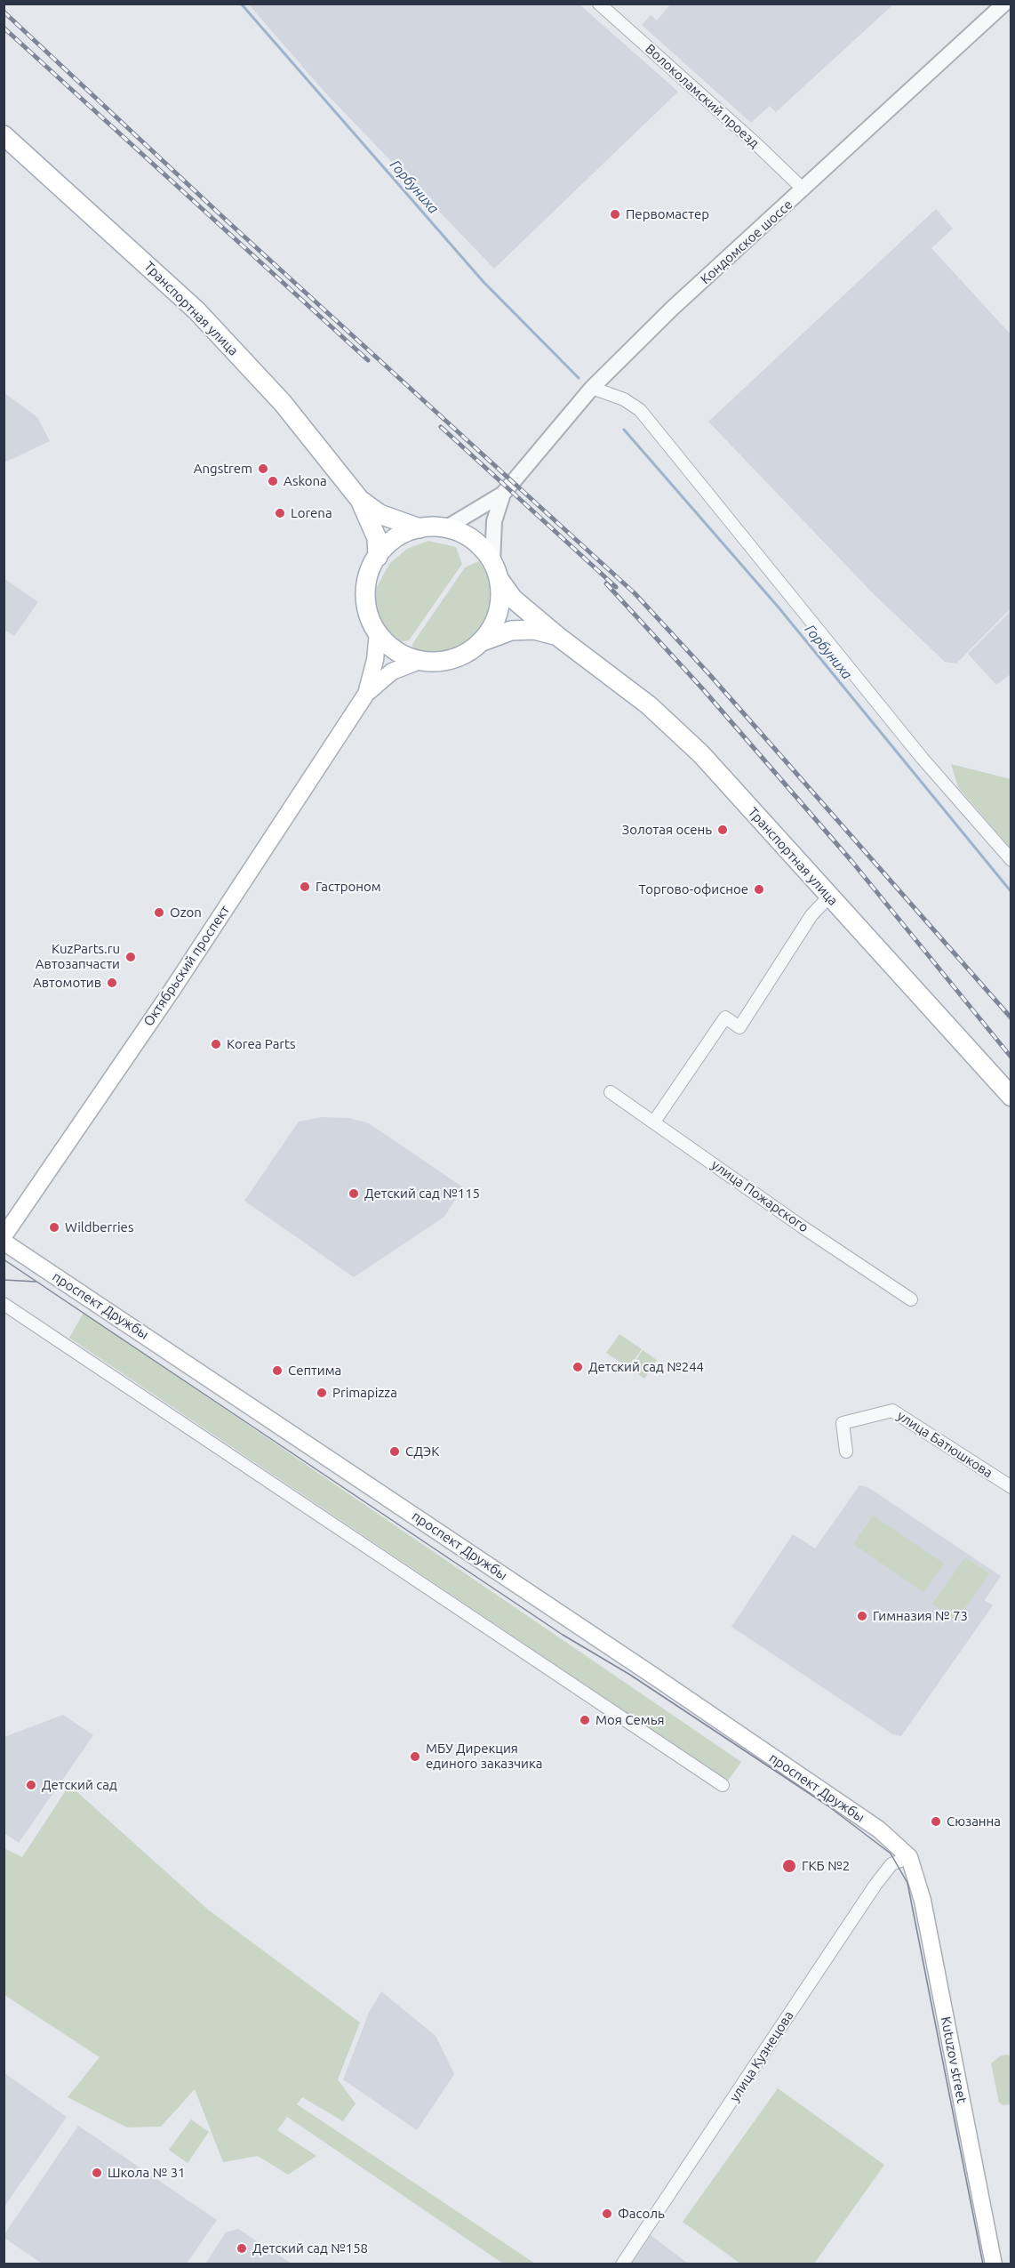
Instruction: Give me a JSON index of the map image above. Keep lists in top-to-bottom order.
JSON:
{
  "streets": {
    "main road": [
      "Транспортная улица",
      "Октябрьский проспект",
      "проспект Дружбы",
      "Kutuzov street"
    ],
    "street": [
      "Волоколамский проезд",
      "Кондомское шоссе",
      "улица Пожарского",
      "улица Батюшкова",
      "улица Кузнецова"
    ]
  },
  "crossings": [
    ["Волоколамский проезд", "Кондомское шоссе"],
    ["Кондомское шоссе", "Транспортная улица"],
    ["Кондомское шоссе", "Октябрьский проспект"],
    ["Транспортная улица", "Октябрьский проспект"],
    ["проспект Дружбы", "улица Кузнецова"],
    ["проспект Дружбы", "Kutuzov street"],
    ["улица Кузнецова", "Kutuzov street"]
  ],
  "water": ["Горбуниха"],
  "places": [
    "Первомастер",
    "Angstrem",
    "Askona",
    "Lorena",
    "Золотая осень",
    "Гастроном",
    "Торгово-офисное",
    "Ozon",
    "KuzParts.ru Автозапчасти",
    "Автомотив",
    "Korea Parts",
    "Детский сад №115",
    "Wildberries",
    "Детский сад №244",
    "Септима",
    "Primapizza",
    "СДЭК",
    "Гимназия № 73",
    "Моя Семья",
    "МБУ Дирекция единого заказчика",
    "Детский сад",
    "Сюзанна",
    "ГКБ №2",
    "Школа № 31",
    "Фасоль",
    "Детский сад №158"
  ]
}
